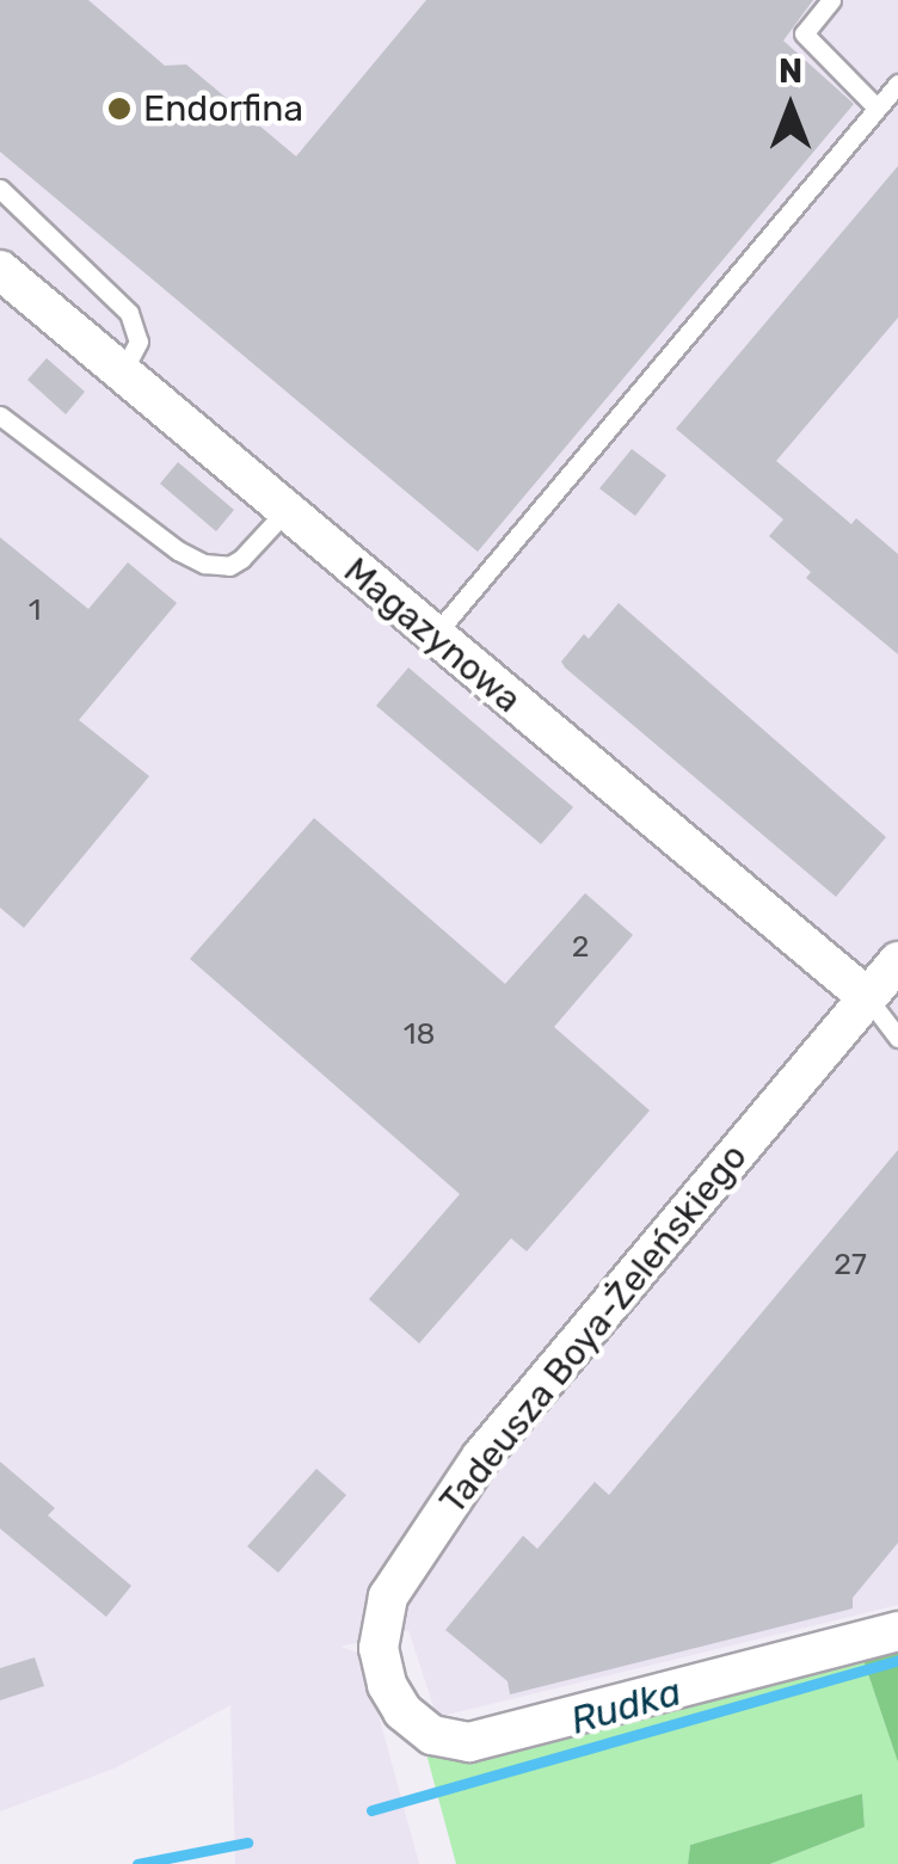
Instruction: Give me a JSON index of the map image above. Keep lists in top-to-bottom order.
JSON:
{
  "streets": {
    "street": ["Magazynowa", "Tadeusza Boya-Żeleńskiego"]
  },
  "crossings": [
    ["Magazynowa", "Tadeusza Boya-Żeleńskiego"]
  ],
  "water": ["Rudka"],
  "places": ["Endorfina"],
  "house_numbers": [
    "1",
    "2",
    "18",
    "27"
  ],
  "north": "top"
}
